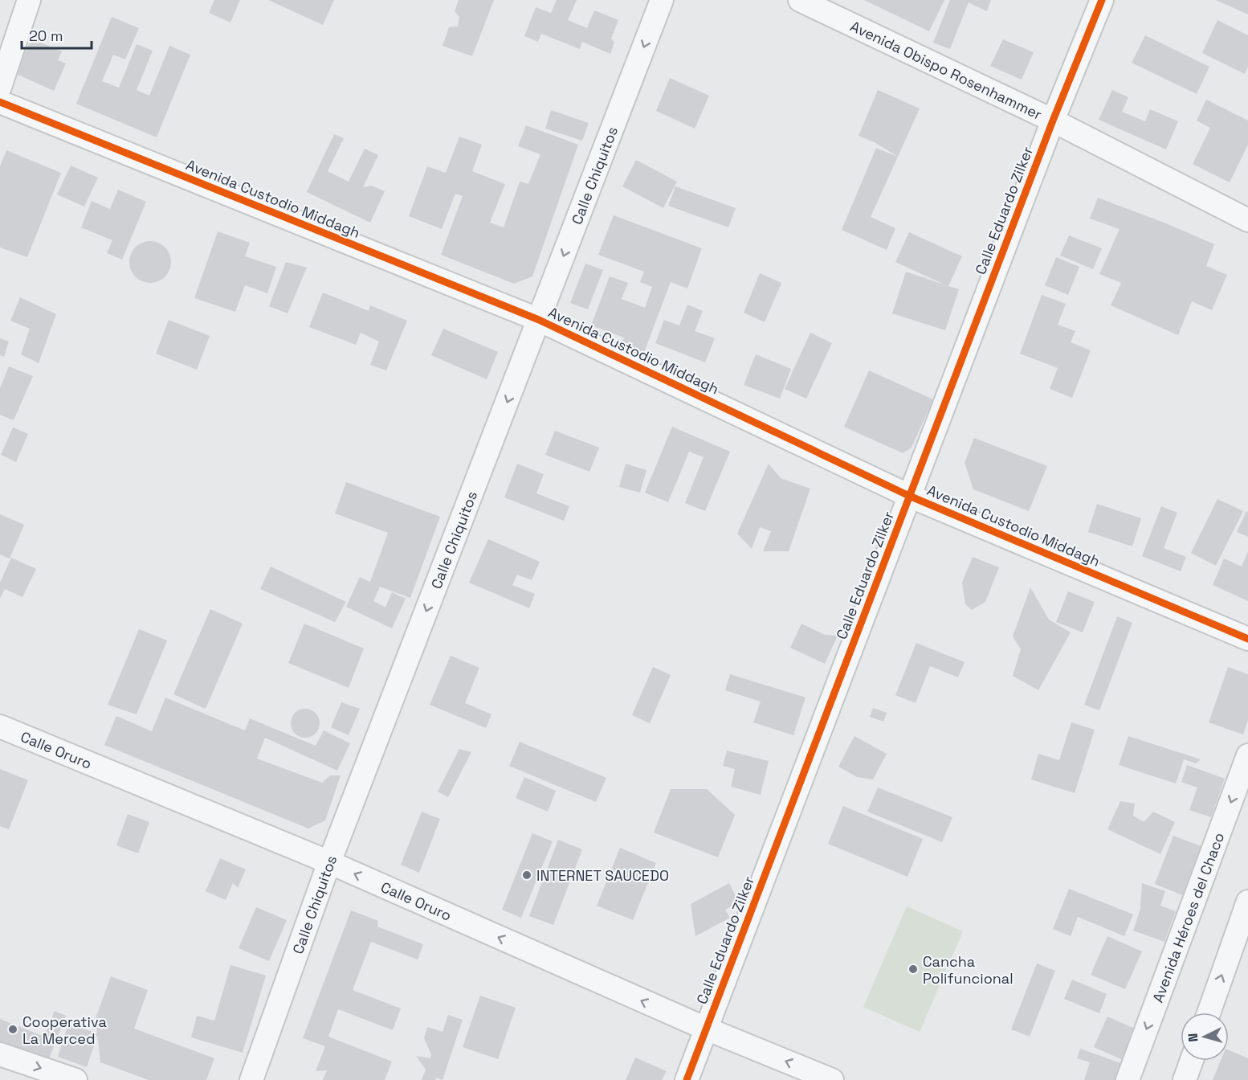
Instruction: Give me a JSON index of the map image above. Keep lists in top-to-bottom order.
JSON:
{
  "streets": {
    "street": [
      "Avenida Obispo Rosenhammer",
      "Calle Chiquitos",
      "Avenida Custodio Middagh",
      "Calle Eduardo Zilker",
      "Calle Oruro",
      "Avenida Héroes del Chaco"
    ]
  },
  "crossings": [
    ["Avenida Obispo Rosenhammer", "Calle Eduardo Zilker"],
    ["Calle Chiquitos", "Avenida Custodio Middagh"],
    ["Calle Chiquitos", "Calle Oruro"],
    ["Avenida Custodio Middagh", "Calle Eduardo Zilker"],
    ["Calle Eduardo Zilker", "Calle Oruro"]
  ],
  "one_way": ["Calle Chiquitos", "Calle Oruro"],
  "places": ["INTERNET SAUCEDO", "Cancha Polifuncional", "Cooperativa La Merced"],
  "scale_bar": "20 m",
  "north": "left"
}
